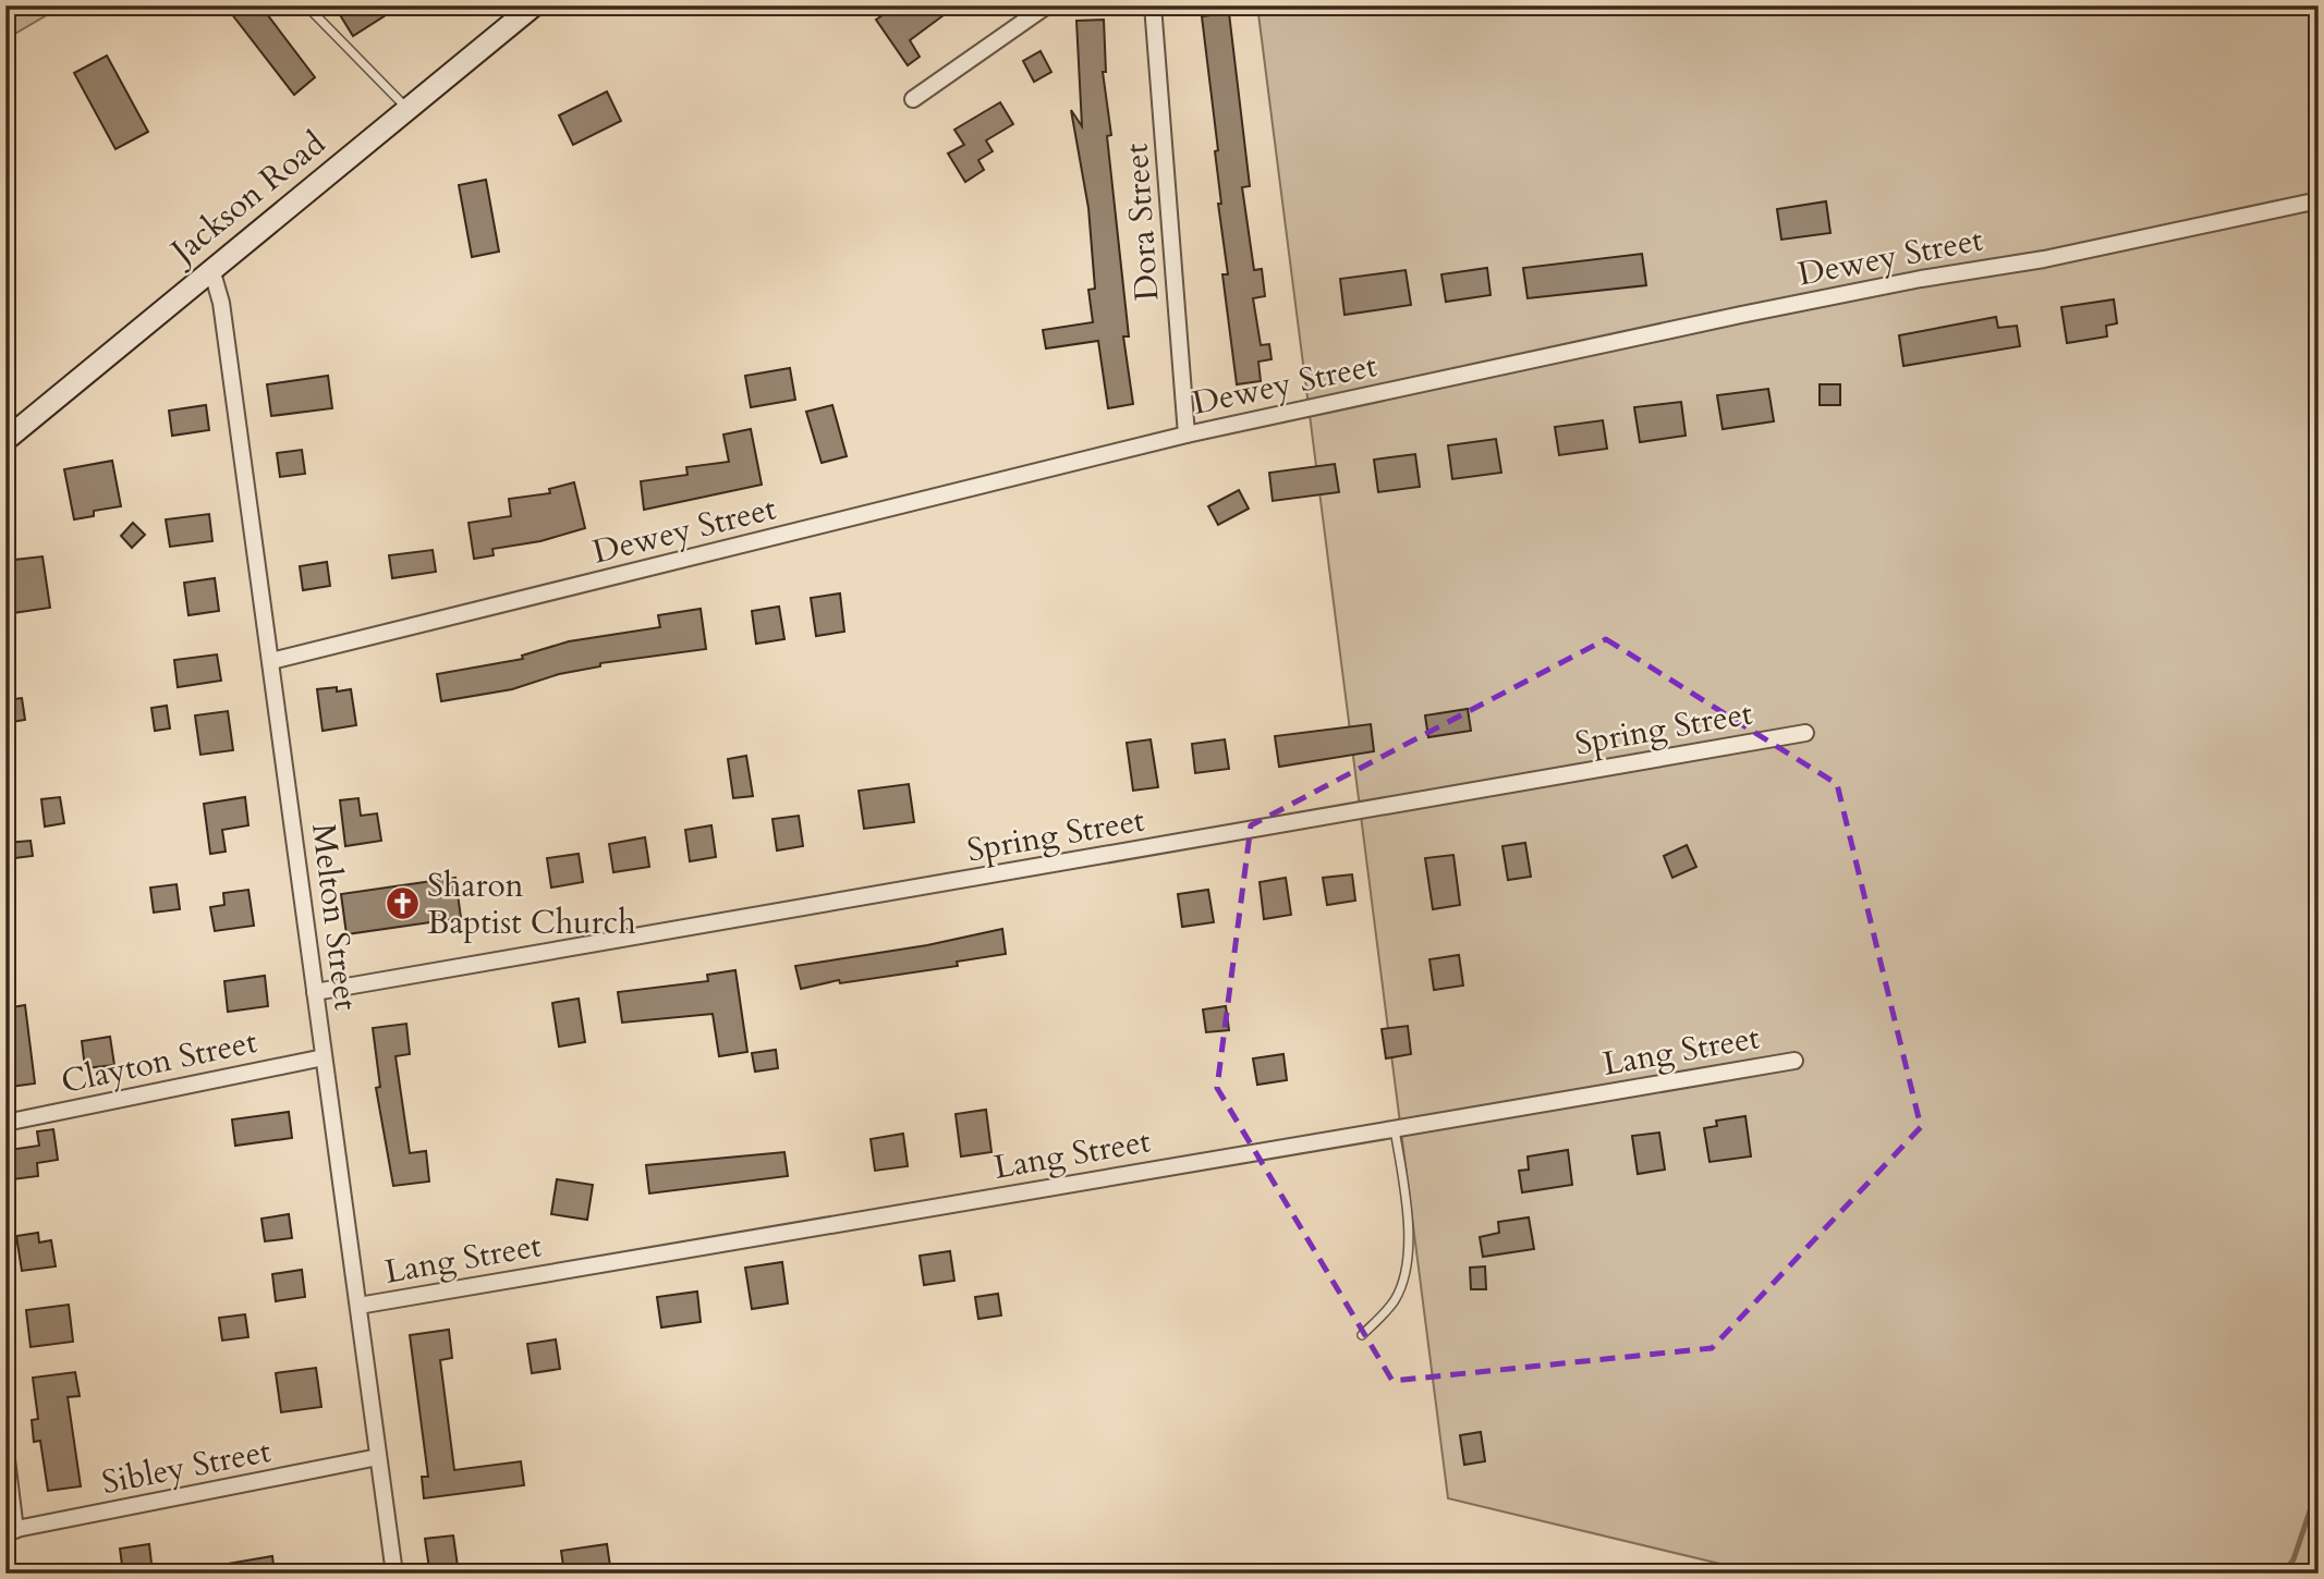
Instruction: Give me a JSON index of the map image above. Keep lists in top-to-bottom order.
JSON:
{
  "streets": {
    "main road": ["Jackson Road"],
    "street": [
      "Dora Street",
      "Dewey Street",
      "Spring Street",
      "Melton Street",
      "Lang Street",
      "Clayton Street",
      "Sibley Street"
    ]
  },
  "crossings": [
    ["Jackson Road", "Melton Street"],
    ["Dora Street", "Dewey Street"],
    ["Dewey Street", "Melton Street"],
    ["Spring Street", "Melton Street"],
    ["Melton Street", "Lang Street"],
    ["Melton Street", "Clayton Street"],
    ["Melton Street", "Sibley Street"]
  ],
  "places": {
    "church": ["Sharon Baptist Church"]
  }
}
